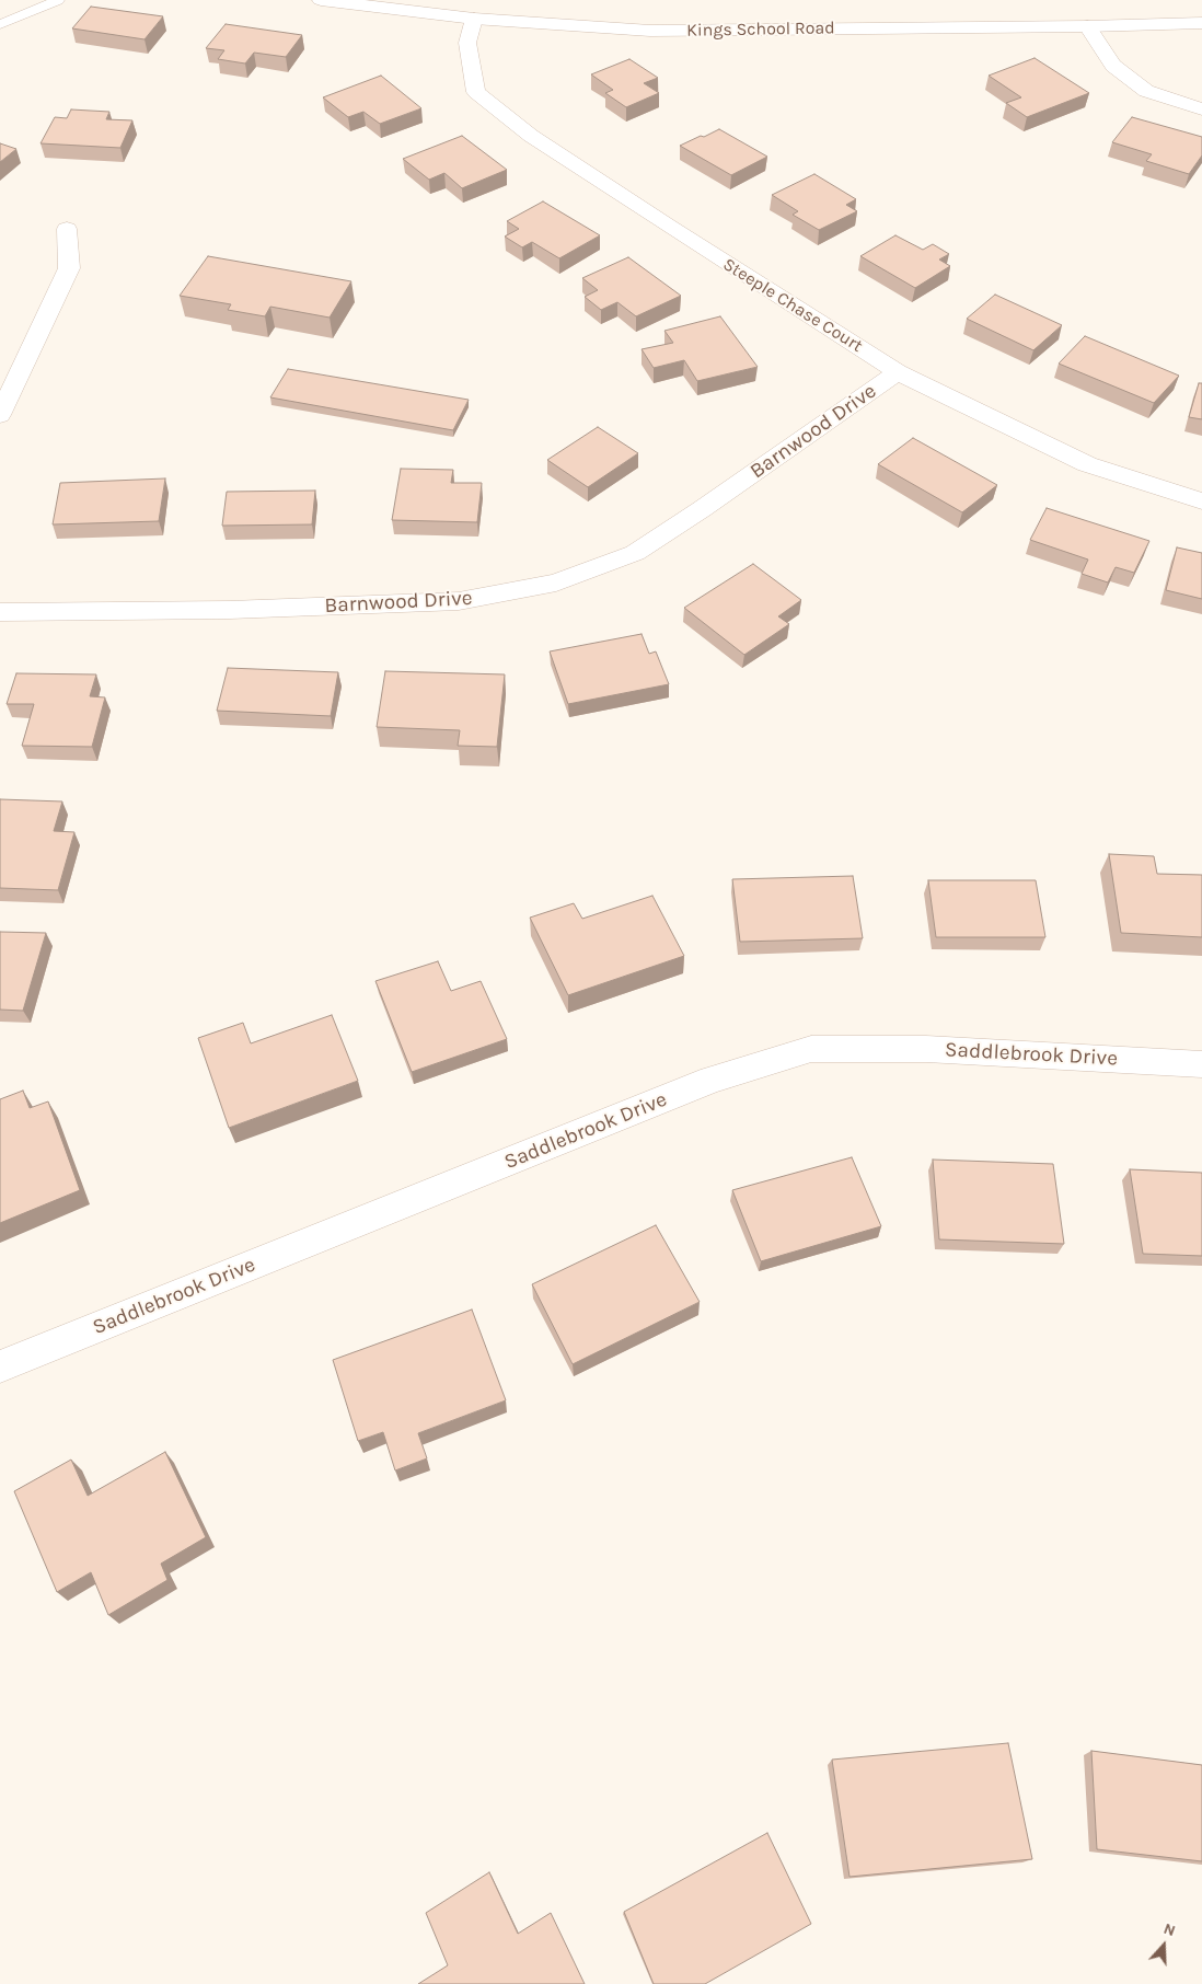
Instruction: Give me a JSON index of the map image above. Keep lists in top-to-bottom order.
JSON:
{
  "streets": {
    "street": [
      "Kings School Road",
      "Steeple Chase Court",
      "Barnwood Drive",
      "Saddlebrook Drive"
    ]
  },
  "crossings": [
    ["Kings School Road", "Steeple Chase Court"],
    ["Steeple Chase Court", "Barnwood Drive"]
  ],
  "north": "top"
}
